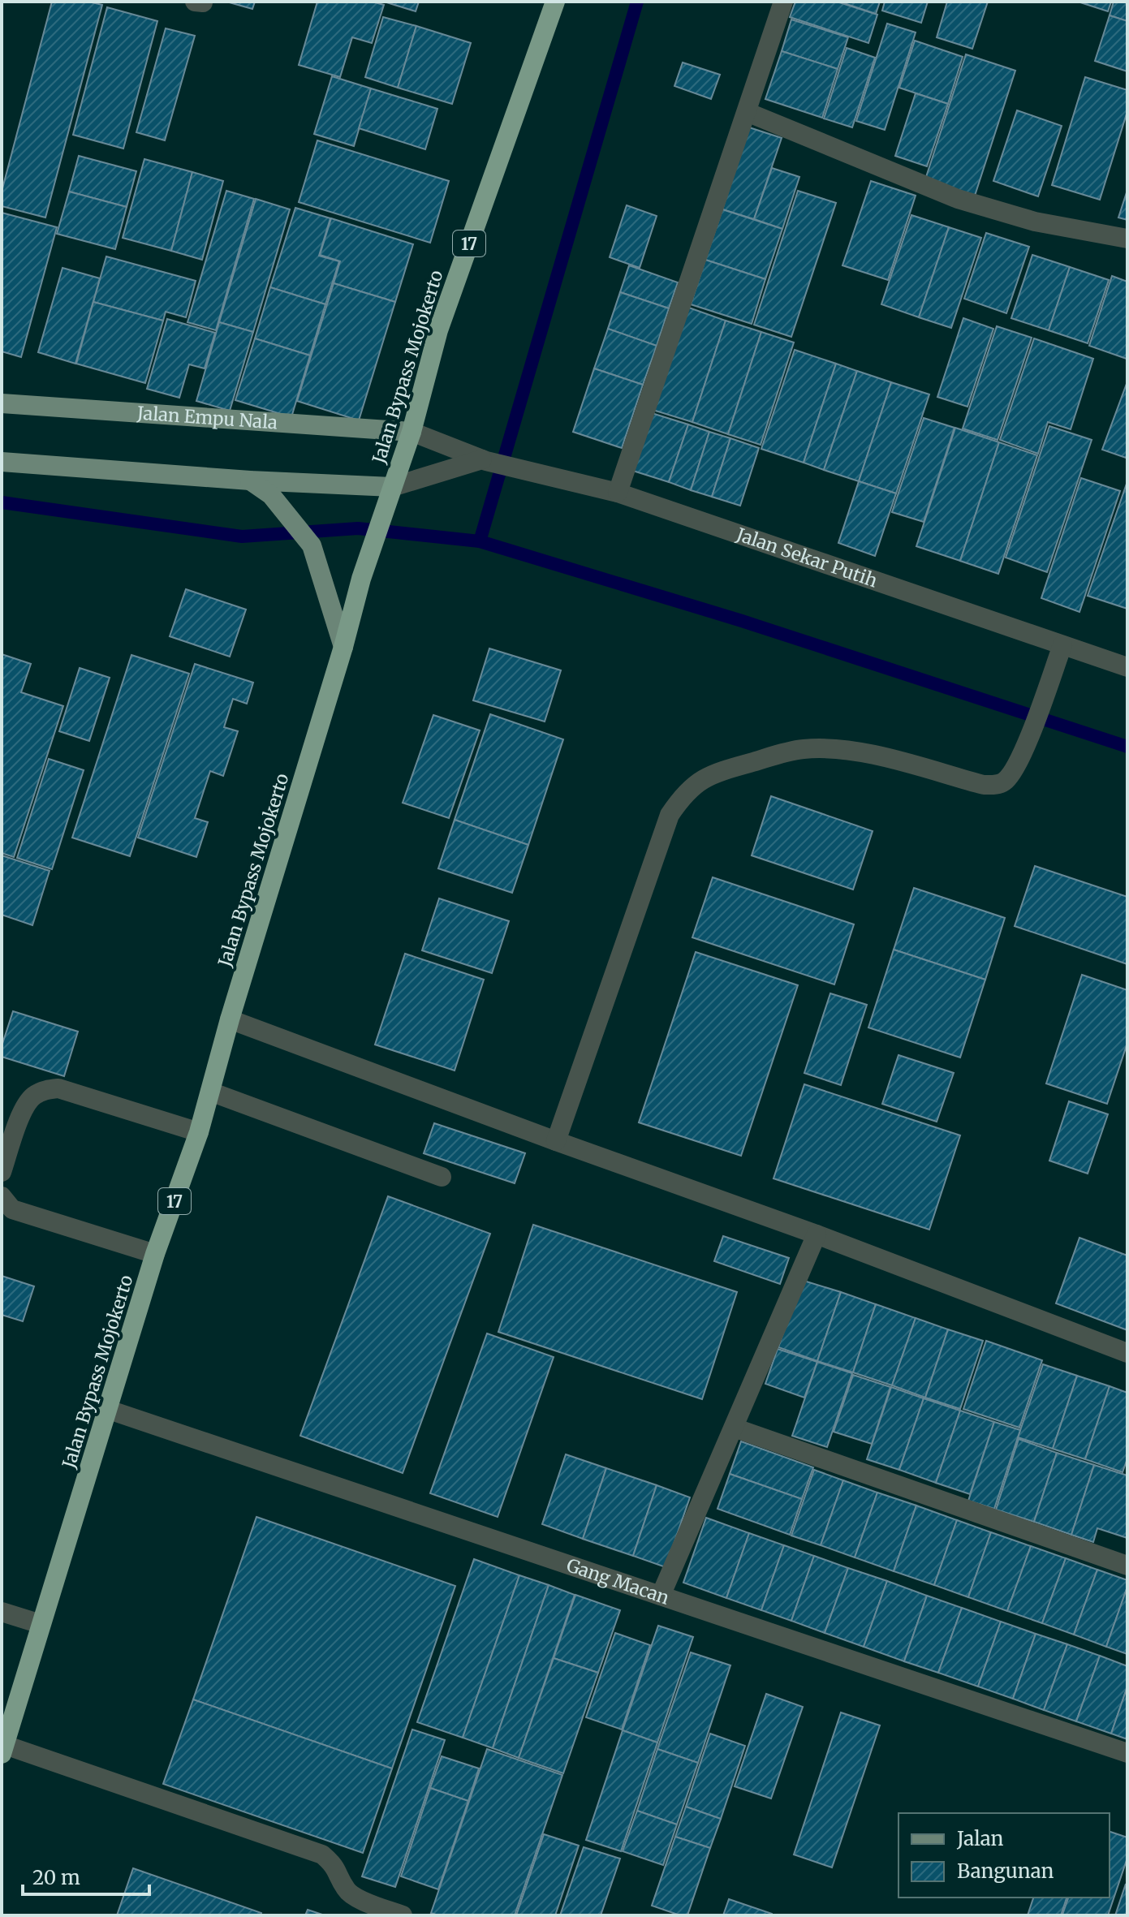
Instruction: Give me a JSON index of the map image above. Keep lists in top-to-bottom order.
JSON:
{
  "streets": {
    "highway": ["17", "Jalan Bypass Mojokerto"],
    "main road": ["Jalan Empu Nala"],
    "street": ["Jalan Sekar Putih", "Gang Macan"]
  },
  "crossings": [
    ["Jalan Bypass Mojokerto", "Jalan Empu Nala"],
    ["Jalan Bypass Mojokerto", "Jalan Sekar Putih"],
    ["Jalan Bypass Mojokerto", "Gang Macan"],
    ["Jalan Empu Nala", "Jalan Sekar Putih"]
  ],
  "legend": ["Jalan", "Bangunan"],
  "scale_bar": "20 m"
}
